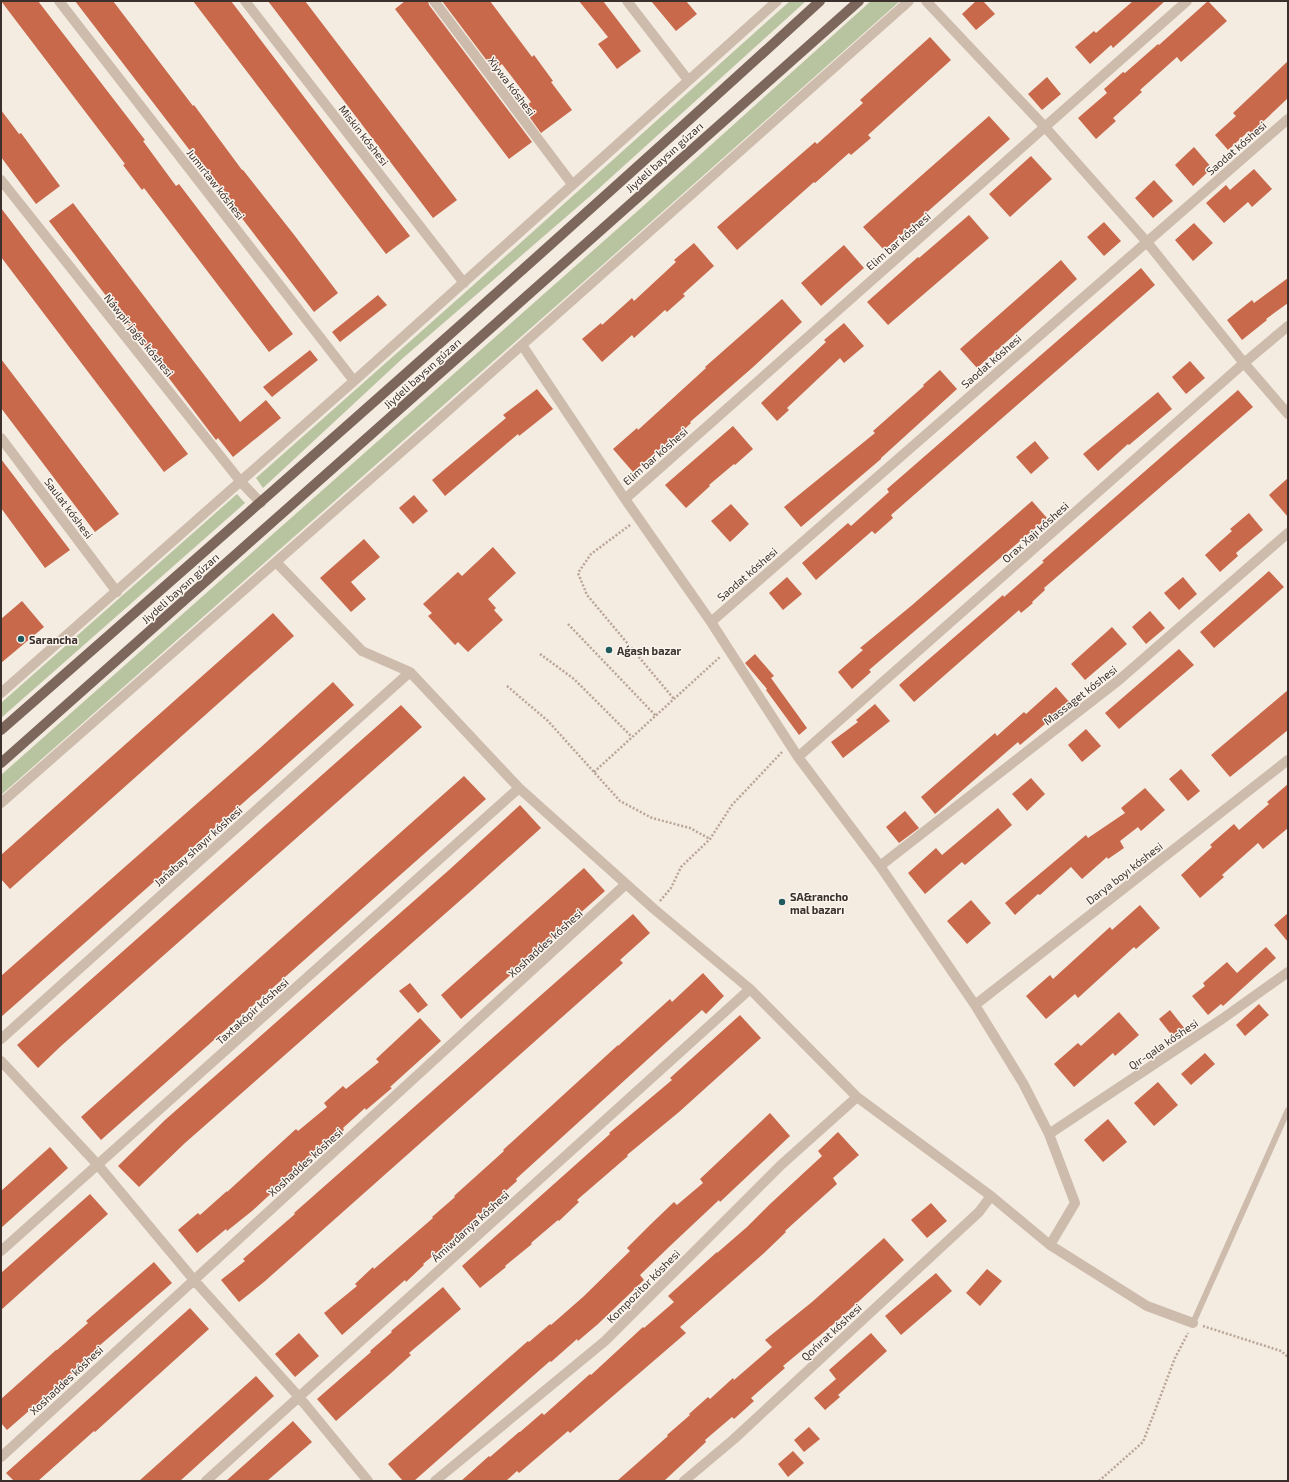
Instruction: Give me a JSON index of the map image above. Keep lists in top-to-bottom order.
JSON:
{
  "streets": {
    "main road": ["Jiydeli baysın gúzarı"],
    "street": [
      "Xiywa kóshesi",
      "Miskin kóshesi",
      "Saodat kóshesi",
      "Jumırtaw kóshesi",
      "Elim bar kóshesi",
      "Náwpir jaǵıs kóshesi",
      "Saulat kóshesi",
      "Orax Xajı kóshesi",
      "Massaget kóshesi",
      "Jańabay shayır kóshesi",
      "Darya boyı kóshesi",
      "Xoshaddes kóshesi",
      "Taxtakópir kóshesi",
      "Qır-qala kóshesi",
      "Ámiwdarıya kóshesi",
      "Kompozitor kóshesi",
      "Qońırat kóshesi"
    ]
  },
  "crossings": [
    ["Jiydeli baysın gúzarı", "Náwpir jaǵıs kóshesi"]
  ],
  "places": ["Sarancha", "Aǵash bazar", "SA&rancho mal bazarı"]
}
